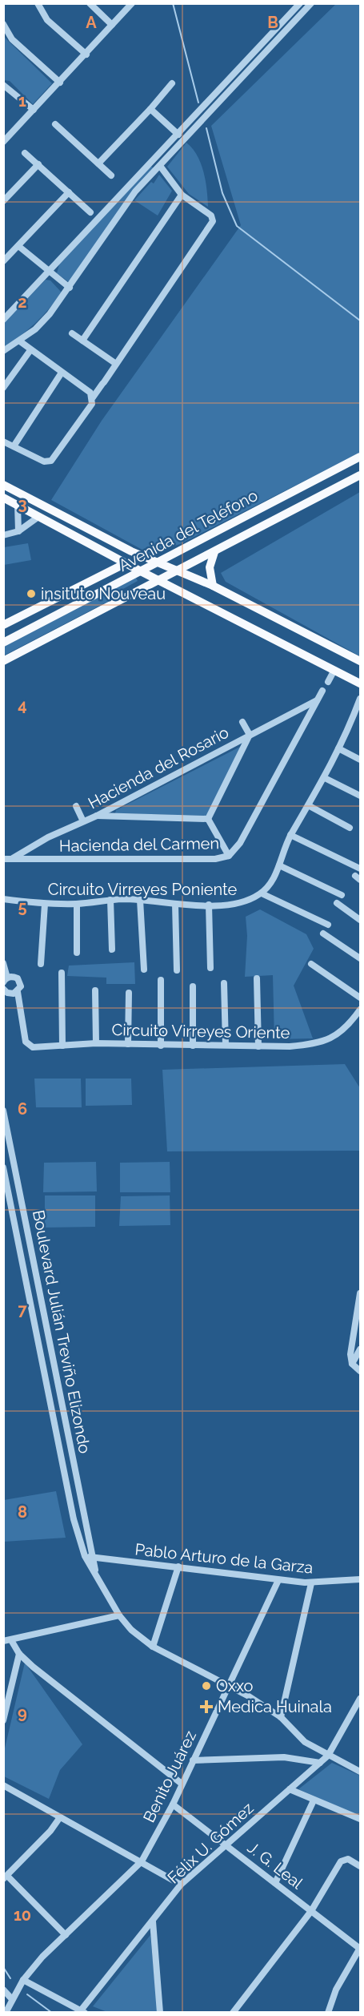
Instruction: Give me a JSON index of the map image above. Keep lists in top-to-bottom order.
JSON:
{
  "streets": {
    "main road": ["Avenida del Teléfono"],
    "street": [
      "Hacienda del Rosario",
      "Hacienda del Carmen",
      "Circuito Virreyes Poniente",
      "Circuito Virreyes Oriente",
      "Boulevard Julián Treviño Elizondo",
      "Pablo Arturo de la Garza",
      "Benito Juárez",
      "Félix U. Gómez",
      "J. G. Leal"
    ]
  },
  "crossings": [
    ["Hacienda del Rosario", "Hacienda del Carmen"],
    ["Boulevard Julián Treviño Elizondo", "Pablo Arturo de la Garza"],
    ["Boulevard Julián Treviño Elizondo", "Benito Juárez"],
    ["Boulevard Julián Treviño Elizondo", "Félix U. Gómez"],
    ["Pablo Arturo de la Garza", "Benito Juárez"],
    ["Benito Juárez", "J. G. Leal"],
    ["Félix U. Gómez", "J. G. Leal"]
  ],
  "places": {
    "other": ["insituto Nouveau", "Oxxo"],
    "health": ["Medica Huinala"]
  },
  "grid": {
    "columns": ["A", "B"],
    "rows": [
      "1",
      "2",
      "3",
      "4",
      "5",
      "6",
      "7",
      "8",
      "9",
      "10"
    ]
  }
}
